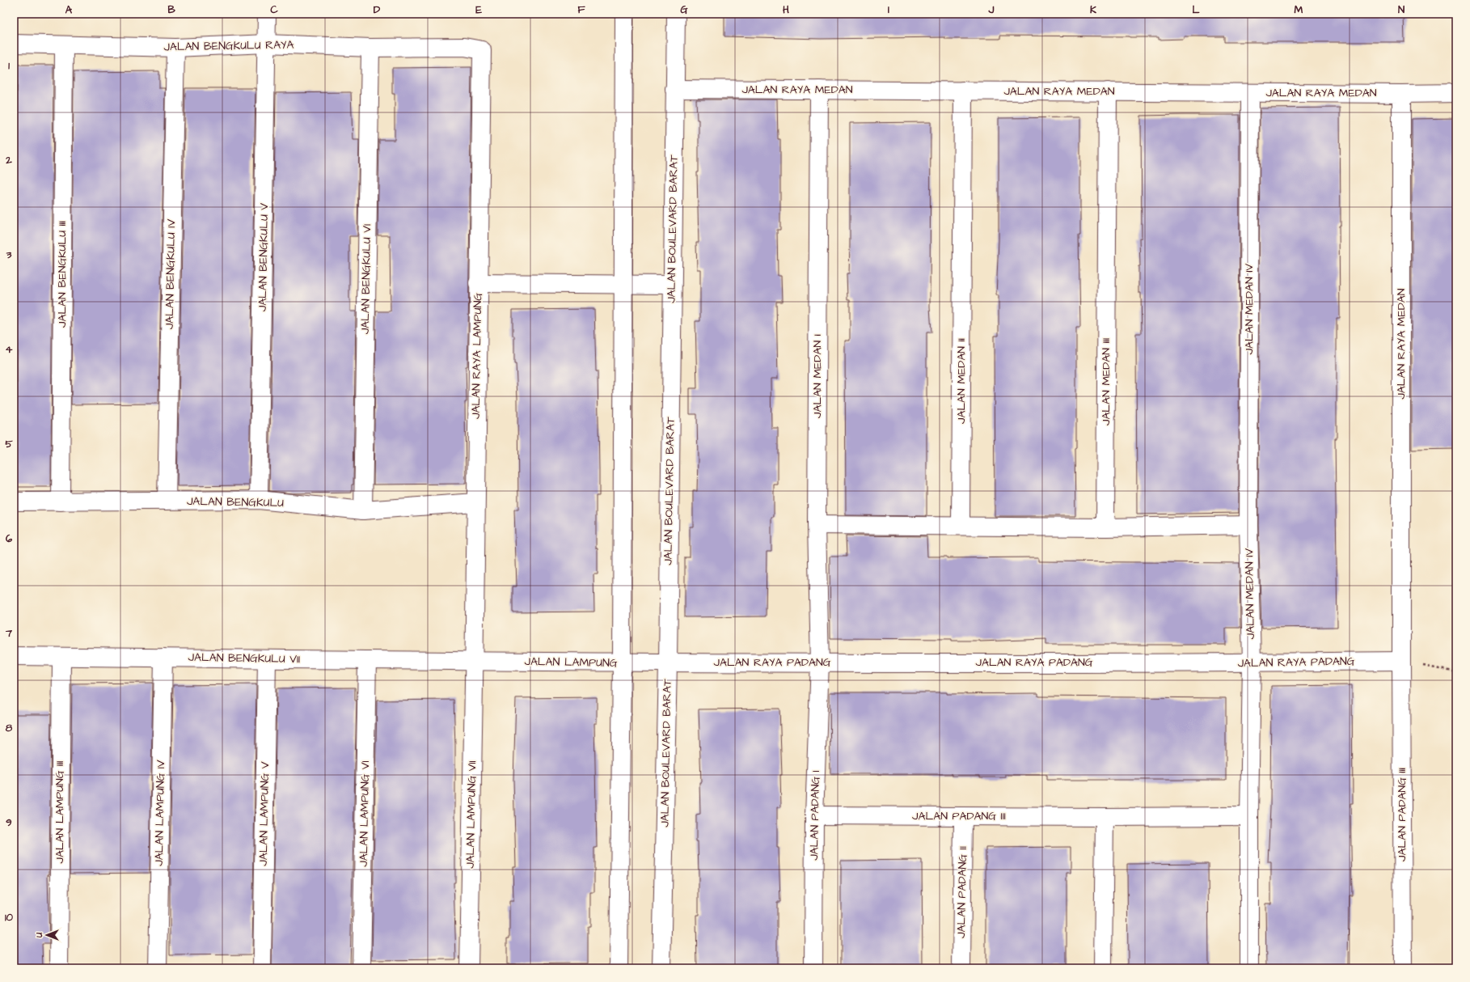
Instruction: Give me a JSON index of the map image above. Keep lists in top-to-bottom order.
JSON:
{
  "streets": {
    "street": [
      "JALAN BENGKULU RAYA",
      "JALAN RAYA MEDAN",
      "JALAN BOULEVARD BARAT",
      "JALAN BENGKULU V",
      "JALAN BENGKULU III",
      "JALAN BENGKULU IV",
      "JALAN BENGKULU VI",
      "JALAN MEDAN IV",
      "JALAN RAYA LAMPUNG",
      "JALAN MEDAN I",
      "JALAN MEDAN II",
      "JALAN MEDAN III",
      "JALAN BENGKULU",
      "JALAN BENGKULU VII",
      "JALAN LAMPUNG",
      "JALAN RAYA PADANG",
      "JALAN LAMPUNG III",
      "JALAN LAMPUNG IV",
      "JALAN LAMPUNG V",
      "JALAN LAMPUNG VI",
      "JALAN LAMPUNG VII",
      "JALAN PADANG III",
      "JALAN PADANG I",
      "JALAN PADANG II"
    ]
  },
  "crossings": [
    ["JALAN BENGKULU RAYA", "JALAN BENGKULU V"],
    ["JALAN BENGKULU RAYA", "JALAN BENGKULU III"],
    ["JALAN BENGKULU RAYA", "JALAN BENGKULU IV"],
    ["JALAN BENGKULU RAYA", "JALAN BENGKULU VI"],
    ["JALAN BENGKULU RAYA", "JALAN RAYA LAMPUNG"],
    ["JALAN RAYA MEDAN", "JALAN BOULEVARD BARAT"],
    ["JALAN RAYA MEDAN", "JALAN MEDAN IV"],
    ["JALAN RAYA MEDAN", "JALAN MEDAN I"],
    ["JALAN RAYA MEDAN", "JALAN MEDAN II"],
    ["JALAN RAYA MEDAN", "JALAN MEDAN III"],
    ["JALAN RAYA MEDAN", "JALAN RAYA PADANG"],
    ["JALAN RAYA MEDAN", "JALAN PADANG III"],
    ["JALAN BOULEVARD BARAT", "JALAN LAMPUNG"],
    ["JALAN BOULEVARD BARAT", "JALAN RAYA PADANG"],
    ["JALAN BENGKULU V", "JALAN BENGKULU"],
    ["JALAN BENGKULU III", "JALAN BENGKULU"],
    ["JALAN BENGKULU IV", "JALAN BENGKULU"],
    ["JALAN BENGKULU VI", "JALAN BENGKULU"],
    ["JALAN MEDAN IV", "JALAN RAYA PADANG"],
    ["JALAN RAYA LAMPUNG", "JALAN BENGKULU"],
    ["JALAN RAYA LAMPUNG", "JALAN BENGKULU VII"],
    ["JALAN RAYA LAMPUNG", "JALAN LAMPUNG"],
    ["JALAN RAYA LAMPUNG", "JALAN LAMPUNG VII"],
    ["JALAN MEDAN I", "JALAN RAYA PADANG"],
    ["JALAN MEDAN I", "JALAN PADANG I"],
    ["JALAN BENGKULU VII", "JALAN LAMPUNG"],
    ["JALAN BENGKULU VII", "JALAN LAMPUNG III"],
    ["JALAN BENGKULU VII", "JALAN LAMPUNG IV"],
    ["JALAN BENGKULU VII", "JALAN LAMPUNG V"],
    ["JALAN BENGKULU VII", "JALAN LAMPUNG VI"],
    ["JALAN BENGKULU VII", "JALAN LAMPUNG VII"],
    ["JALAN LAMPUNG", "JALAN RAYA PADANG"],
    ["JALAN LAMPUNG", "JALAN LAMPUNG VII"],
    ["JALAN RAYA PADANG", "JALAN PADANG III"],
    ["JALAN RAYA PADANG", "JALAN PADANG I"],
    ["JALAN PADANG III", "JALAN PADANG I"],
    ["JALAN PADANG III", "JALAN PADANG II"]
  ],
  "north": "left",
  "grid": {
    "columns": [
      "A",
      "B",
      "C",
      "D",
      "E",
      "F",
      "G",
      "H",
      "I",
      "J",
      "K",
      "L",
      "M",
      "N"
    ],
    "rows": [
      "1",
      "2",
      "3",
      "4",
      "5",
      "6",
      "7",
      "8",
      "9",
      "10"
    ]
  }
}
